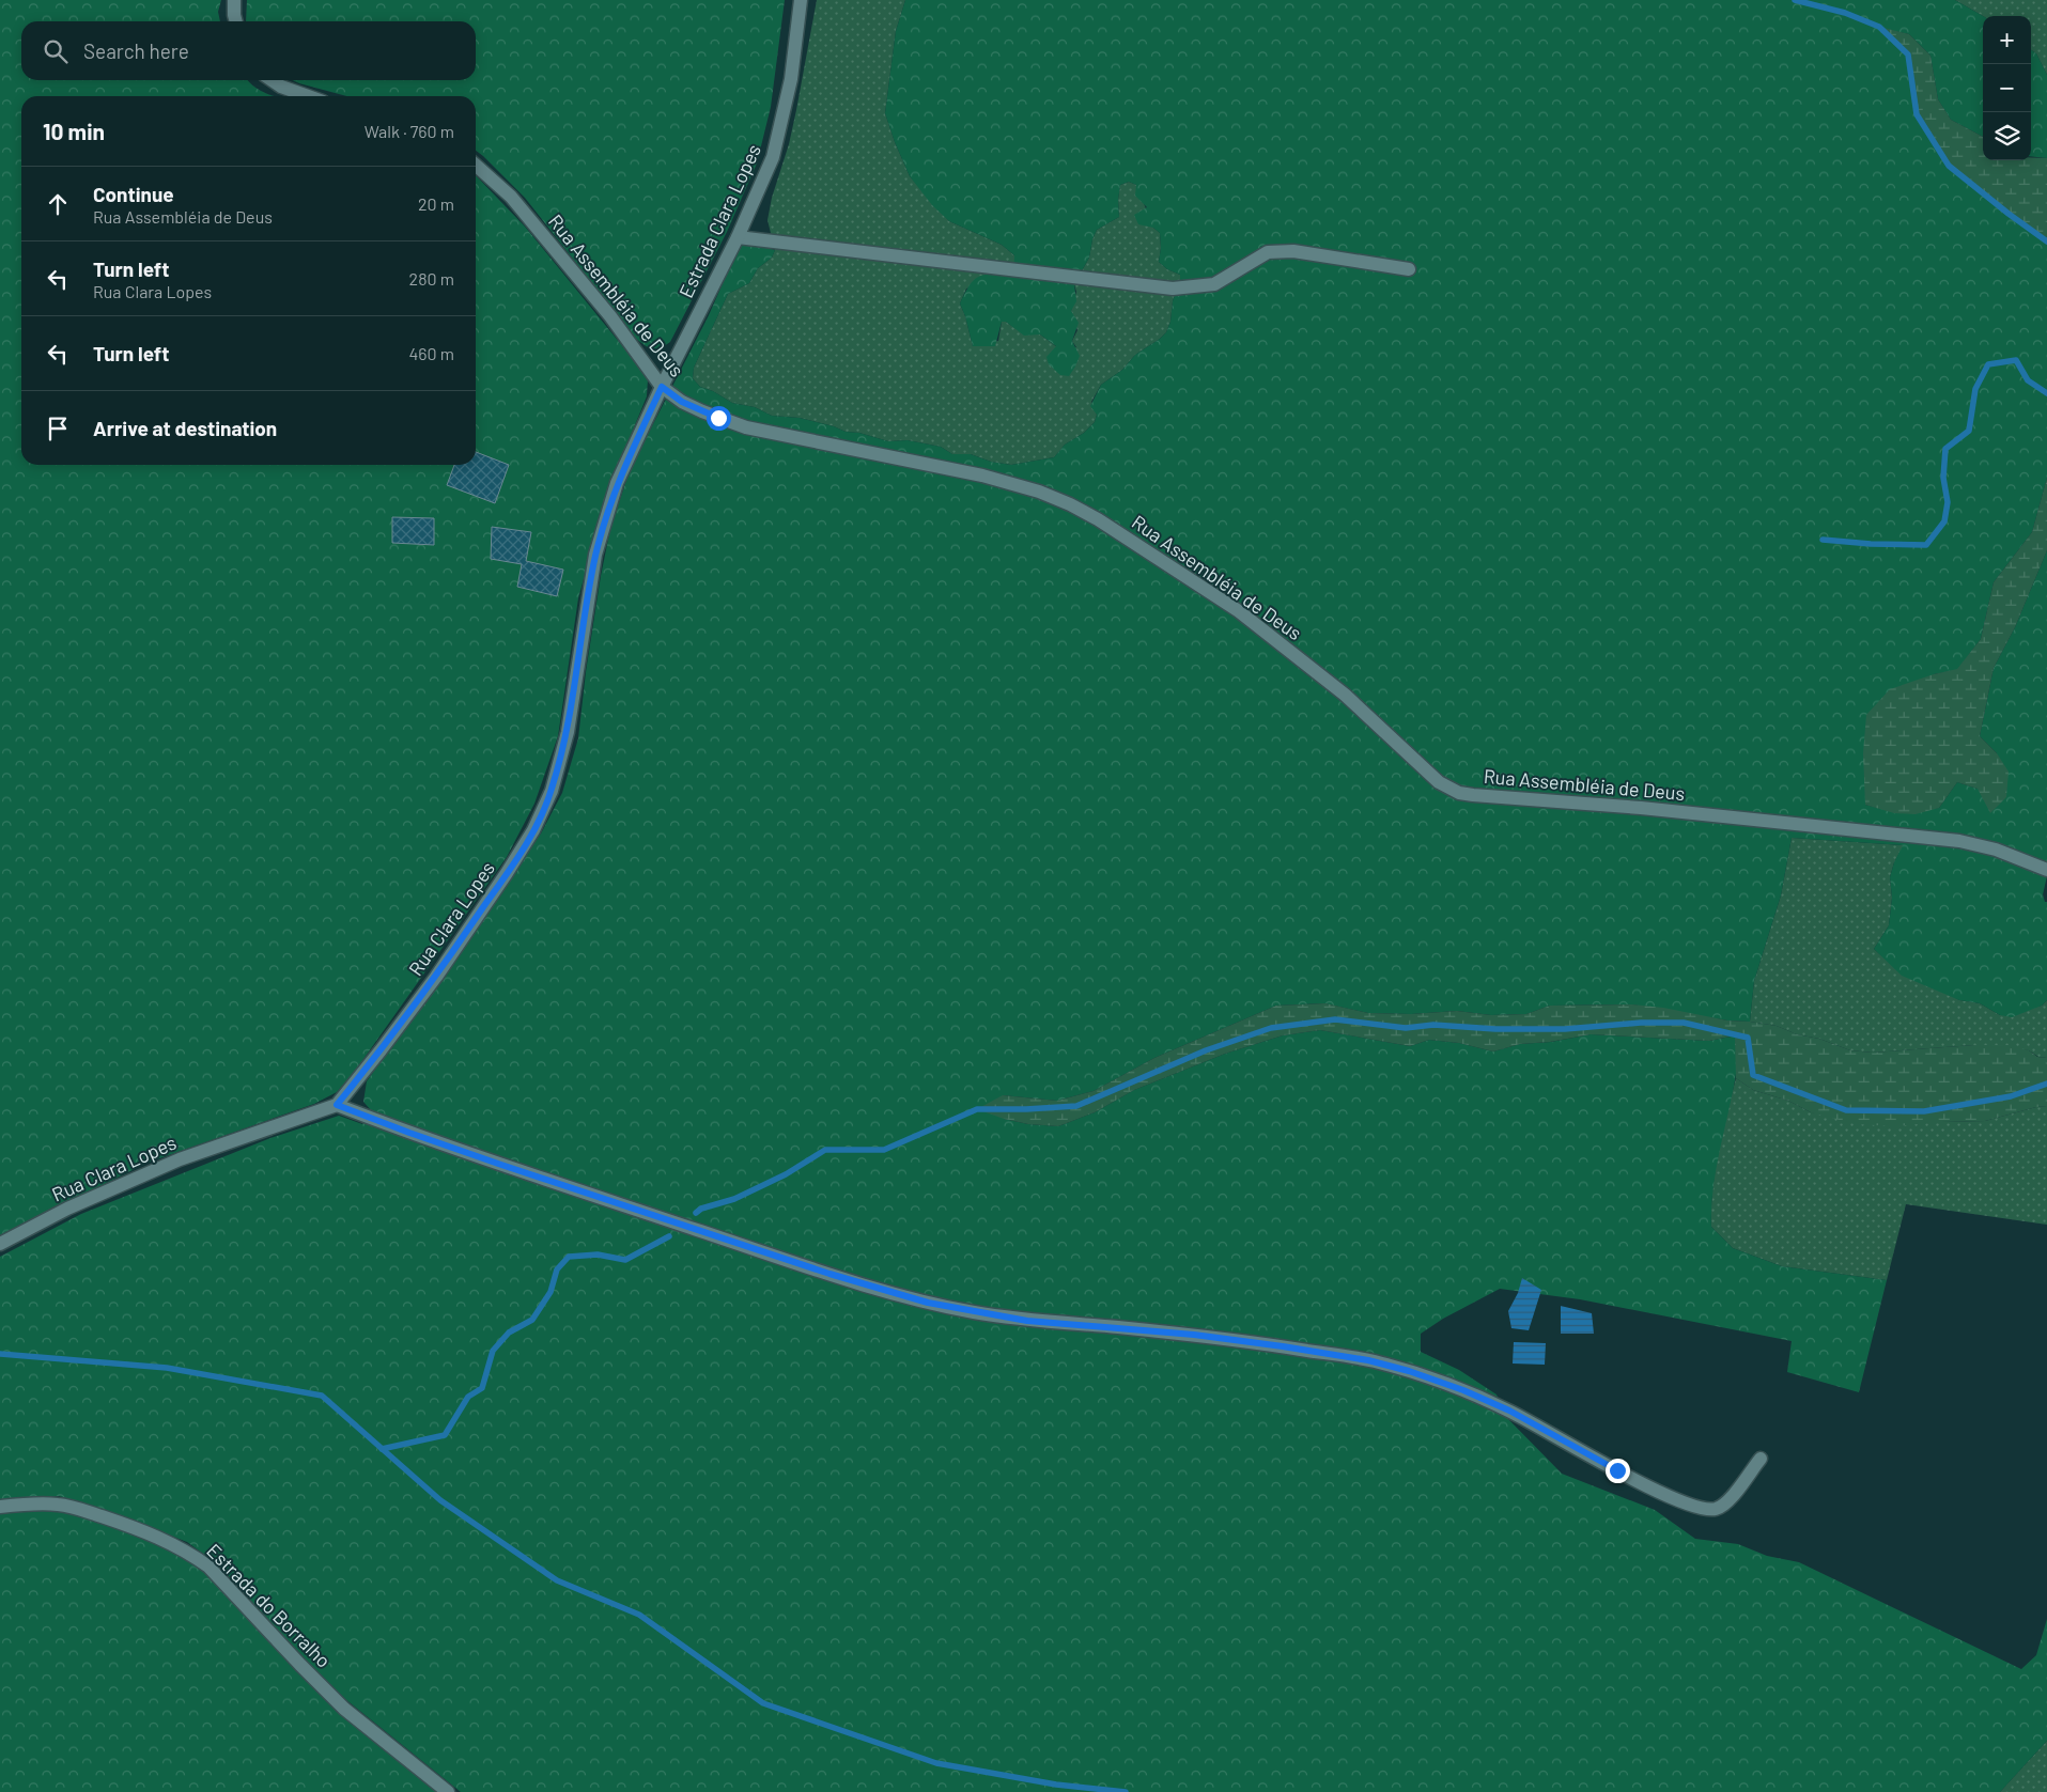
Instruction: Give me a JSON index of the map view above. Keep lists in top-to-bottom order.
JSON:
{
  "streets": {
    "street": [
      "Estrada Clara Lopes",
      "Rua Assembléia de Deus",
      "Rua Clara Lopes",
      "Estrada do Borralho"
    ]
  },
  "crossings": [
    ["Estrada Clara Lopes", "Rua Assembléia de Deus"],
    ["Estrada Clara Lopes", "Rua Clara Lopes"],
    ["Rua Assembléia de Deus", "Rua Clara Lopes"]
  ],
  "page": {
    "map_buttons": ["+", "−"],
    "search": "Search here",
    "heading": ["10 min", "Walk · 760 m"],
    "list": [
      ["Continue", "Rua Assembléia de Deus", "20 m"],
      ["Turn left", "Rua Clara Lopes", "280 m"],
      ["Turn left", "460 m"],
      "Arrive at destination"
    ]
  }
}
